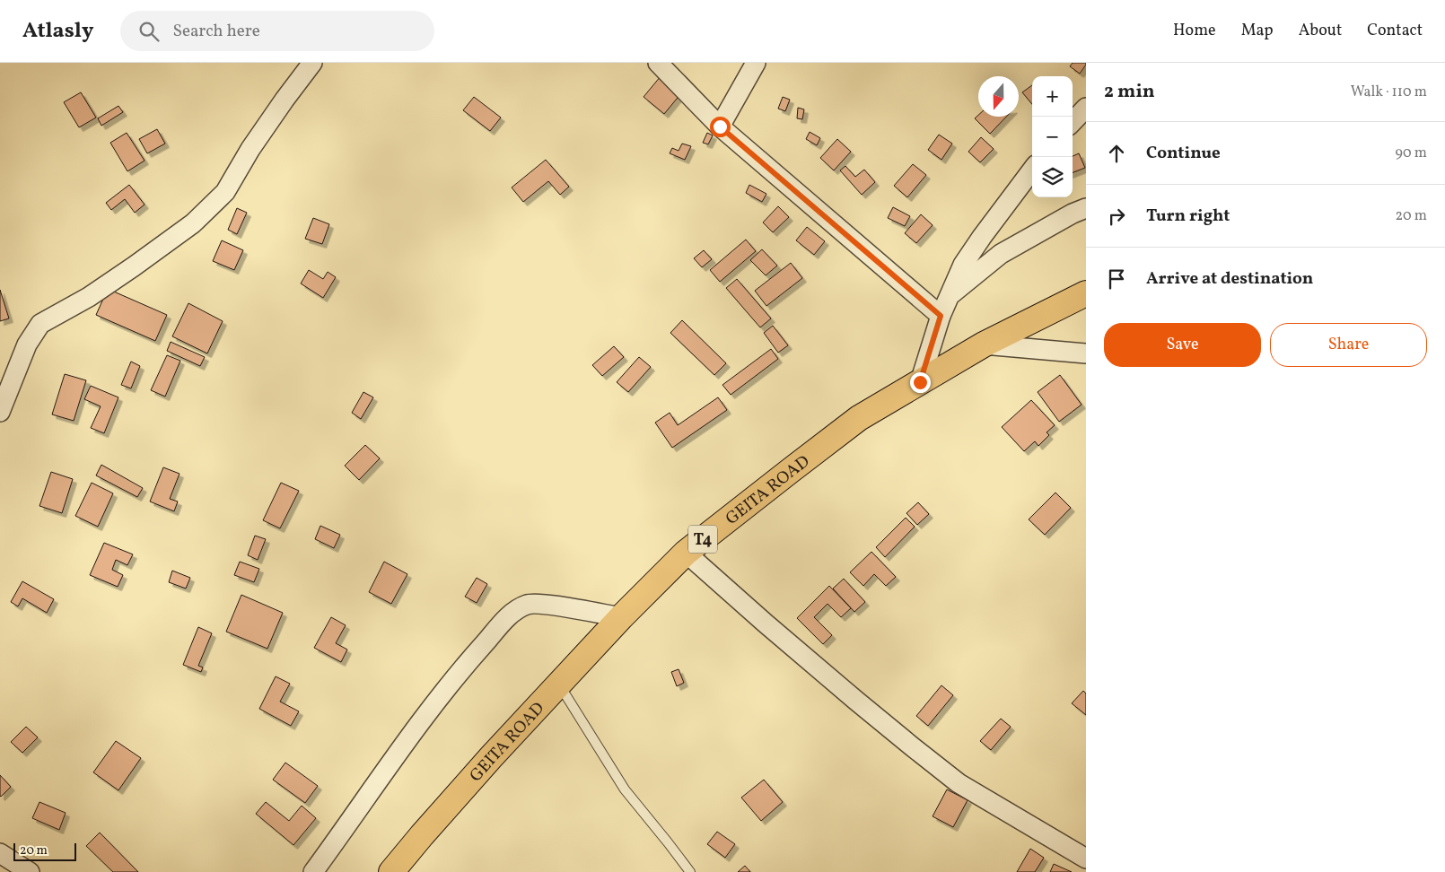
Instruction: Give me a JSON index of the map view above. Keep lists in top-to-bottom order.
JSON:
{
  "streets": {
    "highway": ["GEITA ROAD", "T4"]
  },
  "scale_bar": "20 m",
  "north": "bottom",
  "page": {
    "header": "Atlasly",
    "search": "Search here",
    "nav": [
      "Home",
      "Map",
      "About",
      "Contact"
    ],
    "heading": ["2 min", "Walk · 110 m"],
    "map_buttons": ["+", "−"],
    "list": [
      ["Continue", "90 m"],
      ["Turn right", "20 m"],
      "Arrive at destination"
    ],
    "buttons": ["Save", "Share"],
    "scale": "20 m"
  }
}
